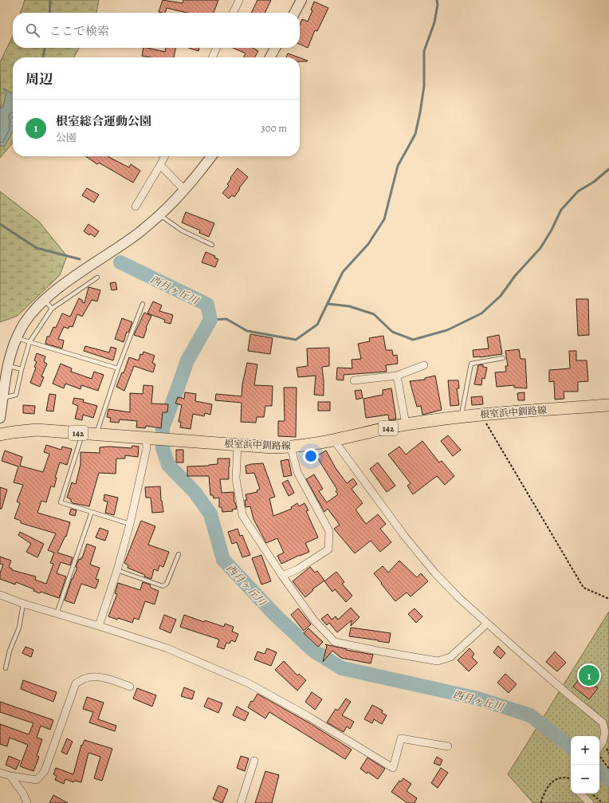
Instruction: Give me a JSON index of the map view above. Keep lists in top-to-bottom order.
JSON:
{
  "streets": {
    "main road": ["根室浜中釧路線", "142"]
  },
  "water": ["西月ヶ丘川"],
  "page": {
    "search": "ここで検索",
    "heading": "周辺",
    "list": [
      {
        "mark": "1",
        "name": "根室総合運動公園",
        "note": "公園",
        "value": "300 m"
      }
    ],
    "pins": "1",
    "map_buttons": ["+", "−"]
  }
}
